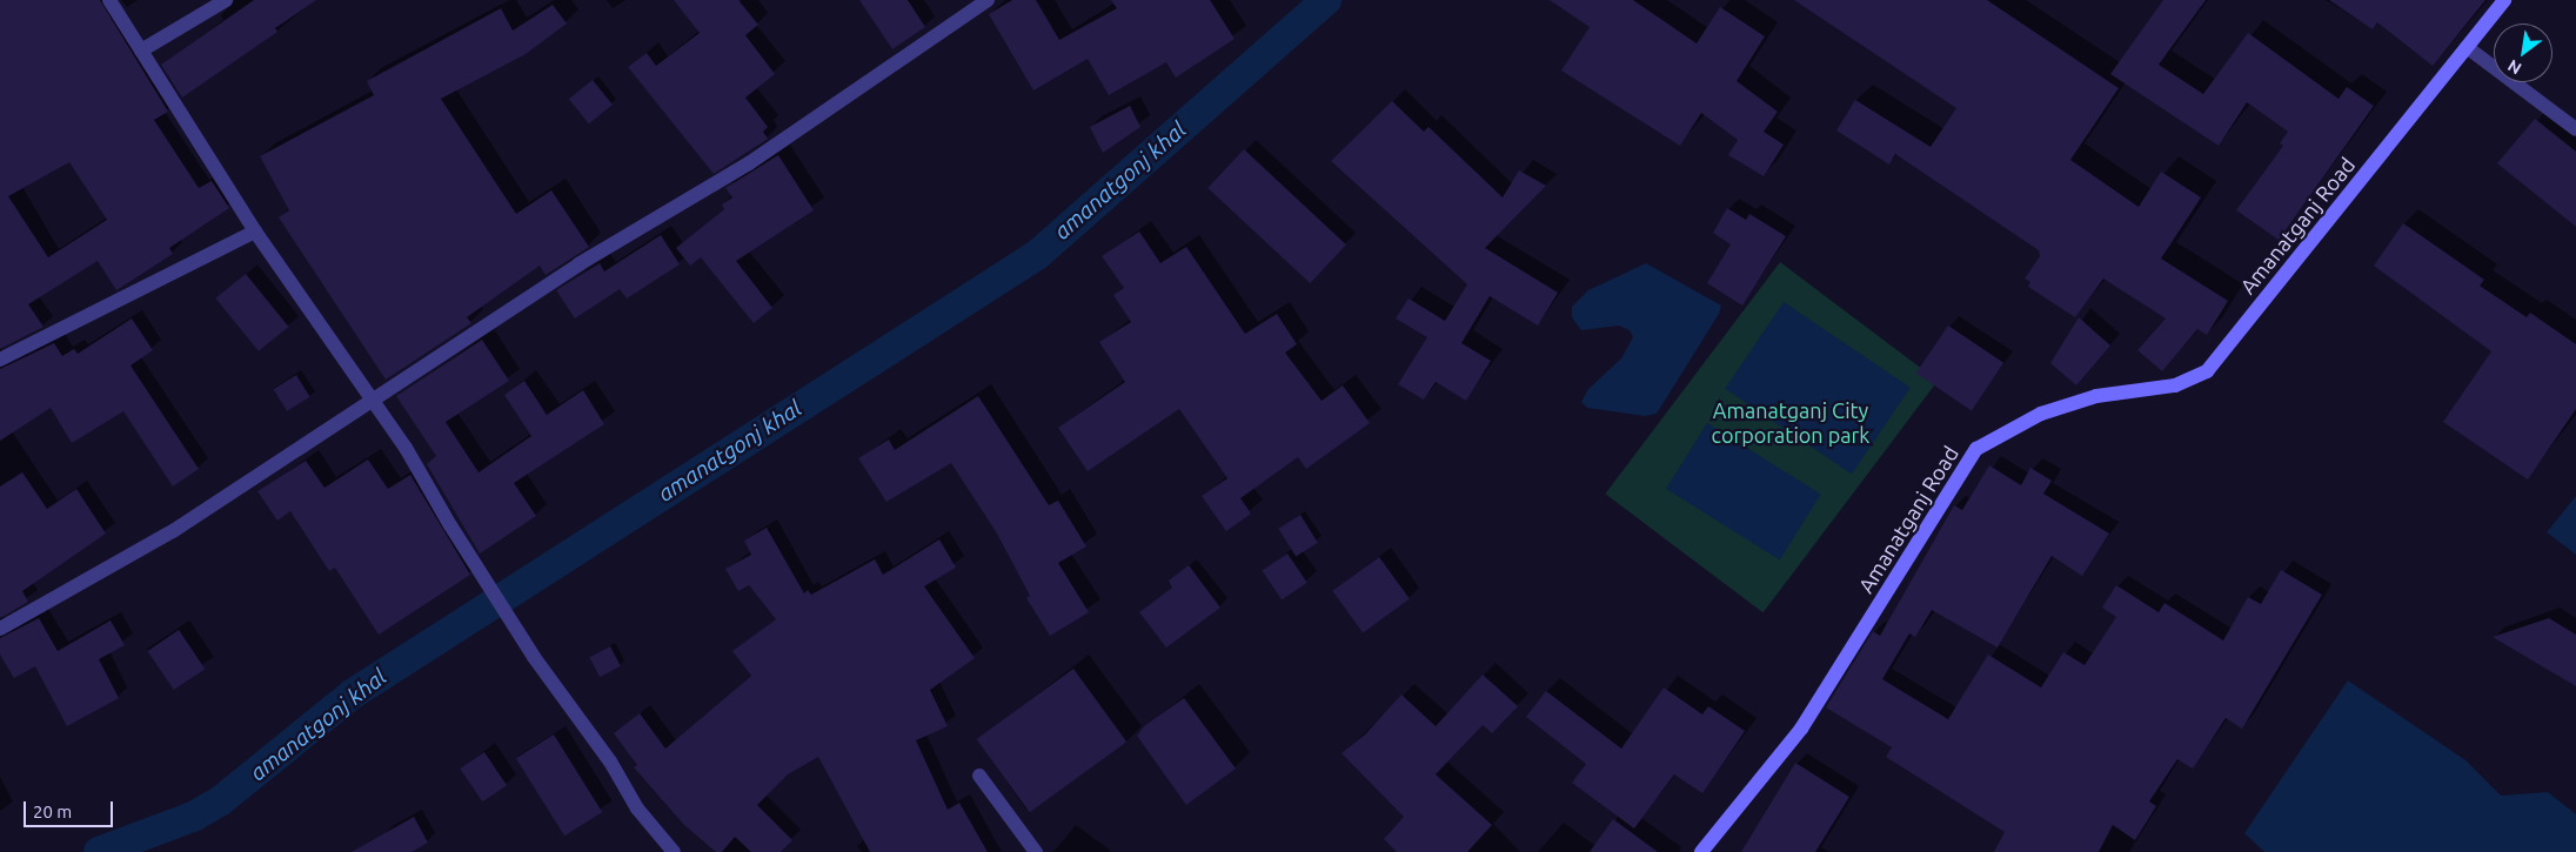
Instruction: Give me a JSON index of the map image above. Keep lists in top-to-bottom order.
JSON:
{
  "streets": {
    "main road": ["Amanatganj Road"]
  },
  "water": ["amanatgonj khal"],
  "parks": ["Amanatganj City corporation park"],
  "scale_bar": "20 m",
  "north": "bottom left"
}
